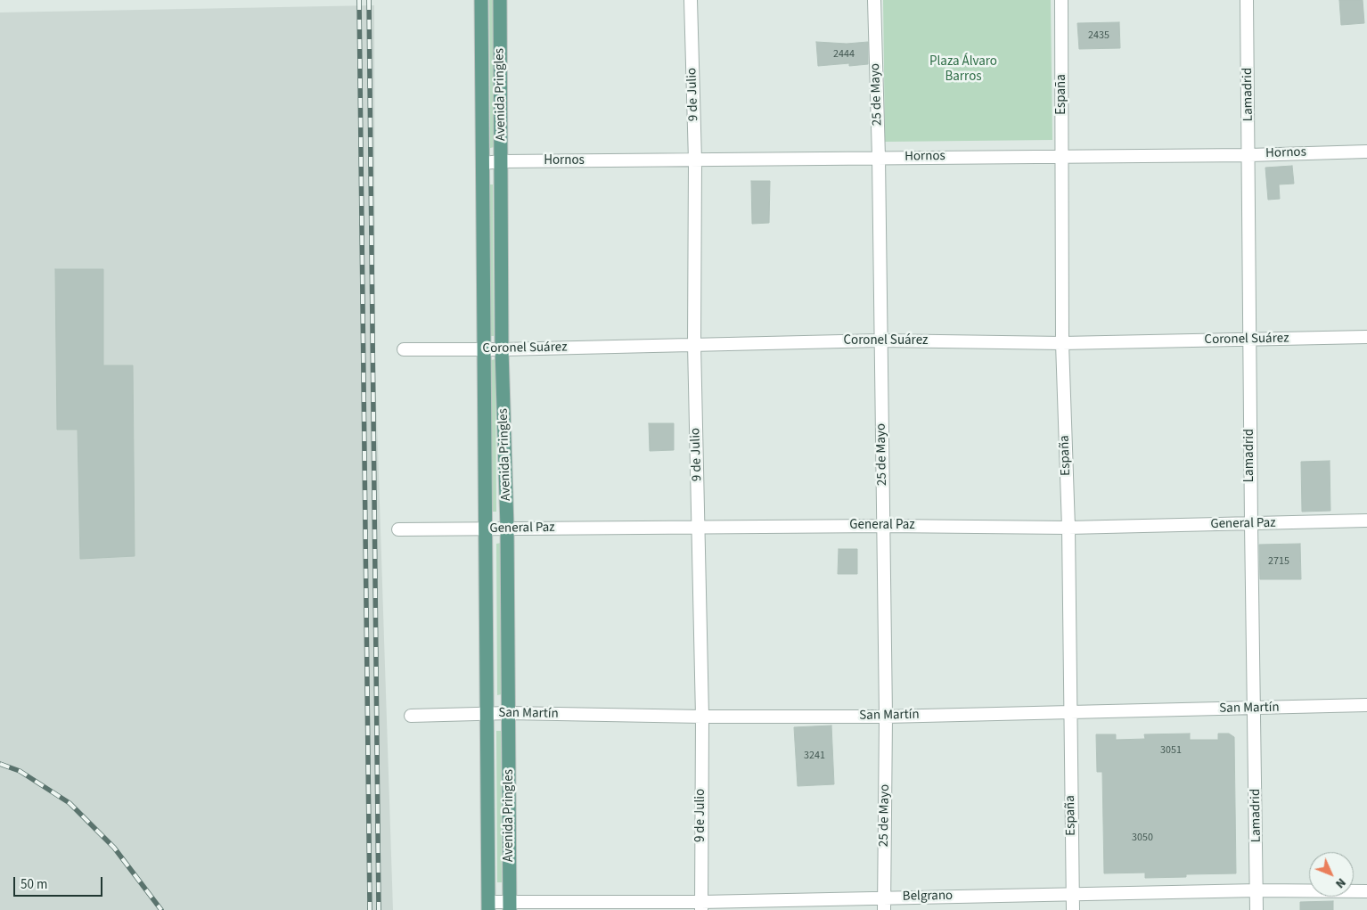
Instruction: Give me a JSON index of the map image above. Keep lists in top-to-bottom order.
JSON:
{
  "streets": {
    "main road": ["Avenida Pringles"],
    "street": [
      "9 de Julio",
      "25 de Mayo",
      "España",
      "Lamadrid",
      "Hornos",
      "Coronel Suárez",
      "General Paz",
      "San Martín",
      "Belgrano"
    ]
  },
  "crossings": [
    ["Avenida Pringles", "Hornos"],
    ["Avenida Pringles", "Coronel Suárez"],
    ["Avenida Pringles", "General Paz"],
    ["Avenida Pringles", "San Martín"],
    ["Avenida Pringles", "Belgrano"],
    ["9 de Julio", "Hornos"],
    ["9 de Julio", "Coronel Suárez"],
    ["9 de Julio", "General Paz"],
    ["9 de Julio", "San Martín"],
    ["9 de Julio", "Belgrano"],
    ["25 de Mayo", "Hornos"],
    ["25 de Mayo", "Coronel Suárez"],
    ["25 de Mayo", "General Paz"],
    ["25 de Mayo", "San Martín"],
    ["25 de Mayo", "Belgrano"],
    ["España", "Hornos"],
    ["España", "Coronel Suárez"],
    ["España", "General Paz"],
    ["España", "San Martín"],
    ["España", "Belgrano"],
    ["Lamadrid", "Hornos"],
    ["Lamadrid", "Coronel Suárez"],
    ["Lamadrid", "General Paz"],
    ["Lamadrid", "San Martín"],
    ["Lamadrid", "Belgrano"]
  ],
  "parks": ["Plaza Álvaro Barros"],
  "house_numbers": [
    "2435",
    "2444",
    "2715",
    "3051",
    "3241",
    "3050"
  ],
  "scale_bar": "50 m",
  "north": "bottom right"
}
